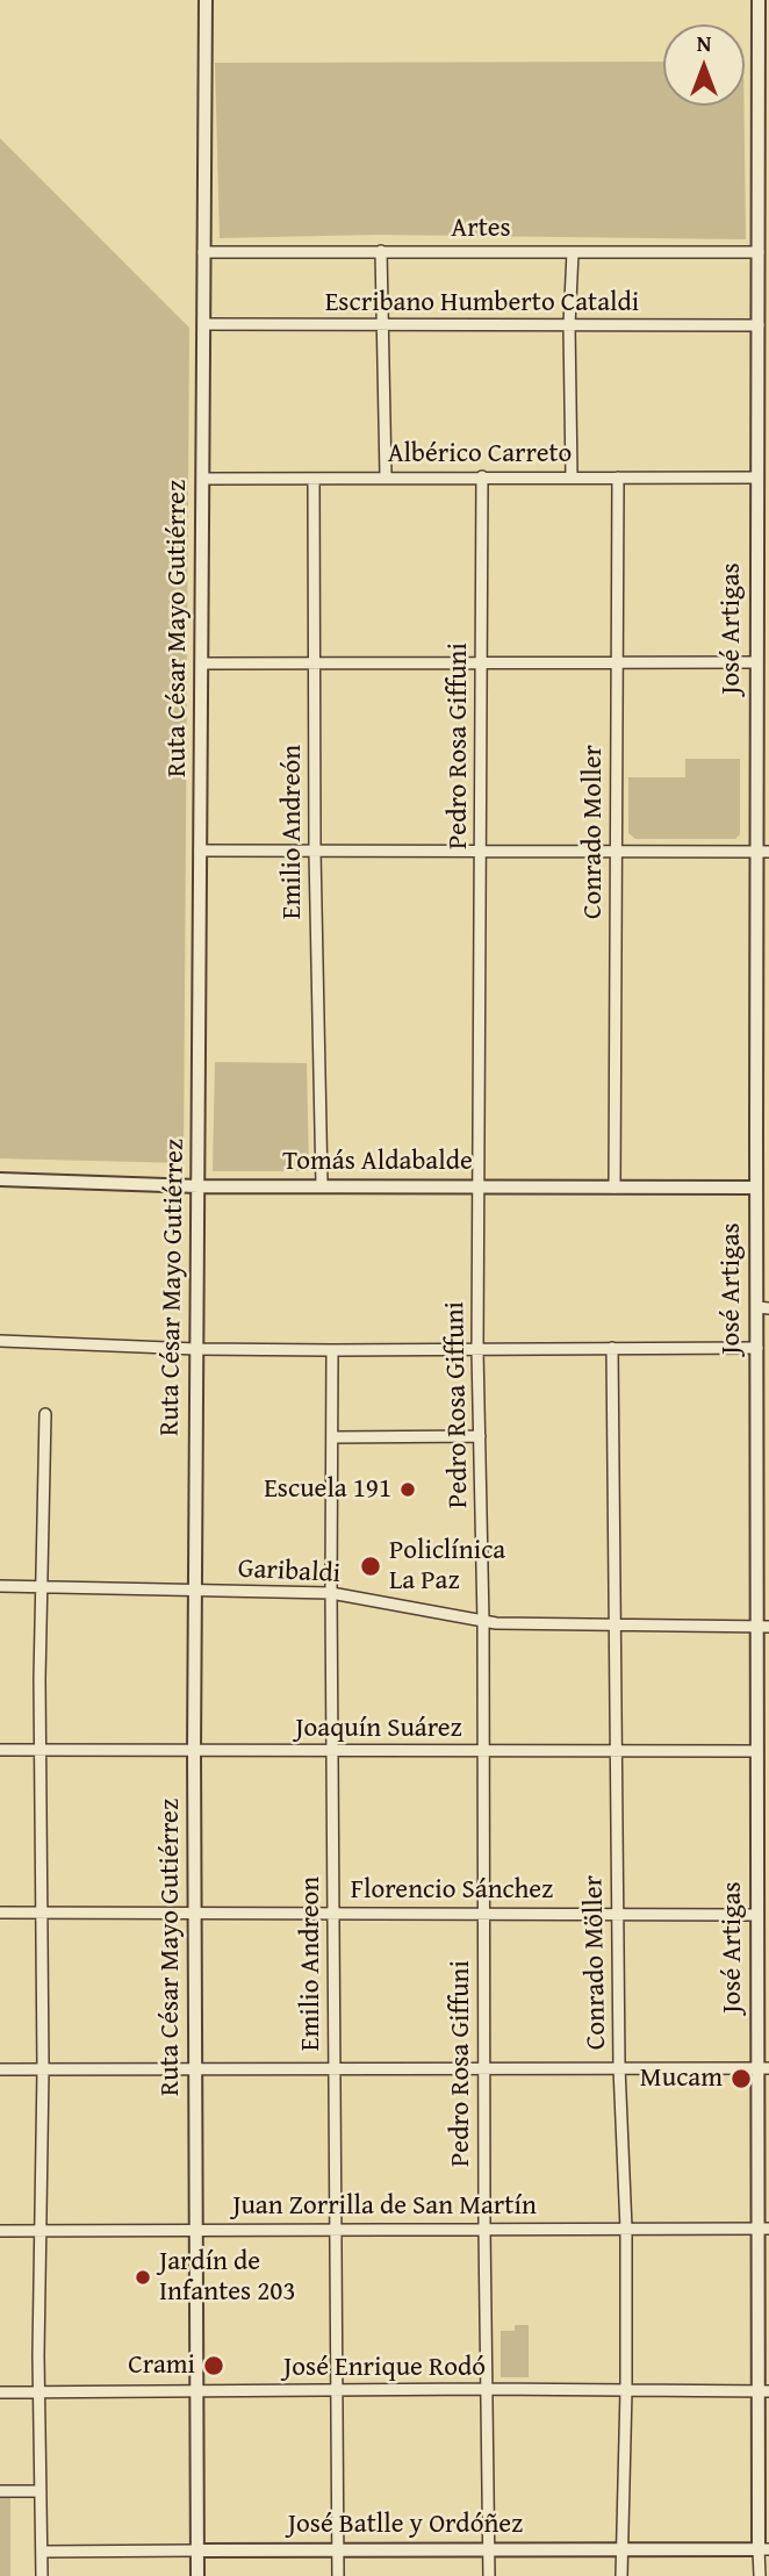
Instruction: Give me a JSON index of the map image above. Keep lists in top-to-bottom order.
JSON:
{
  "streets": {
    "street": [
      "Artes",
      "Escribano Humberto Cataldi",
      "Albérico Carreto",
      "Ruta César Mayo Gutiérrez",
      "José Artigas",
      "Pedro Rosa Giffuni",
      "Emilio Andreón",
      "Conrado Moller",
      "Tomás Aldabalde",
      "Garibaldi",
      "Joaquín Suárez",
      "Florencio Sánchez",
      "Conrado Möller",
      "Emilio Andreon",
      "Juan Zorrilla de San Martín",
      "José Enrique Rodó",
      "José Batlle y Ordóñez"
    ]
  },
  "crossings": [
    ["Artes", "Ruta César Mayo Gutiérrez"],
    ["Artes", "José Artigas"],
    ["Escribano Humberto Cataldi", "Ruta César Mayo Gutiérrez"],
    ["Escribano Humberto Cataldi", "José Artigas"],
    ["Albérico Carreto", "Ruta César Mayo Gutiérrez"],
    ["Albérico Carreto", "José Artigas"],
    ["Albérico Carreto", "Pedro Rosa Giffuni"],
    ["Albérico Carreto", "Emilio Andreón"],
    ["Albérico Carreto", "Conrado Moller"],
    ["Ruta César Mayo Gutiérrez", "Tomás Aldabalde"],
    ["Ruta César Mayo Gutiérrez", "Garibaldi"],
    ["Ruta César Mayo Gutiérrez", "Joaquín Suárez"],
    ["Ruta César Mayo Gutiérrez", "Florencio Sánchez"],
    ["Ruta César Mayo Gutiérrez", "Juan Zorrilla de San Martín"],
    ["Ruta César Mayo Gutiérrez", "José Enrique Rodó"],
    ["Ruta César Mayo Gutiérrez", "José Batlle y Ordóñez"],
    ["José Artigas", "Tomás Aldabalde"],
    ["José Artigas", "Garibaldi"],
    ["José Artigas", "Joaquín Suárez"],
    ["José Artigas", "Florencio Sánchez"],
    ["José Artigas", "Juan Zorrilla de San Martín"],
    ["José Artigas", "José Enrique Rodó"],
    ["José Artigas", "José Batlle y Ordóñez"],
    ["Pedro Rosa Giffuni", "Tomás Aldabalde"],
    ["Pedro Rosa Giffuni", "Garibaldi"],
    ["Pedro Rosa Giffuni", "Joaquín Suárez"],
    ["Pedro Rosa Giffuni", "Florencio Sánchez"],
    ["Pedro Rosa Giffuni", "Juan Zorrilla de San Martín"],
    ["Pedro Rosa Giffuni", "José Enrique Rodó"],
    ["Pedro Rosa Giffuni", "José Batlle y Ordóñez"],
    ["Emilio Andreón", "Tomás Aldabalde"],
    ["Conrado Moller", "Tomás Aldabalde"],
    ["Garibaldi", "Conrado Möller"],
    ["Garibaldi", "Emilio Andreon"],
    ["Joaquín Suárez", "Conrado Möller"],
    ["Joaquín Suárez", "Emilio Andreon"],
    ["Florencio Sánchez", "Conrado Möller"],
    ["Florencio Sánchez", "Emilio Andreon"],
    ["Conrado Möller", "Juan Zorrilla de San Martín"],
    ["Conrado Möller", "José Enrique Rodó"],
    ["Conrado Möller", "José Batlle y Ordóñez"],
    ["Emilio Andreon", "Juan Zorrilla de San Martín"],
    ["Emilio Andreon", "José Enrique Rodó"],
    ["Emilio Andreon", "José Batlle y Ordóñez"]
  ],
  "places": [
    "Escuela 191",
    "Policlínica La Paz",
    "Mucam",
    "Jardín de Infantes 203",
    "Crami"
  ],
  "north": "top"
}
